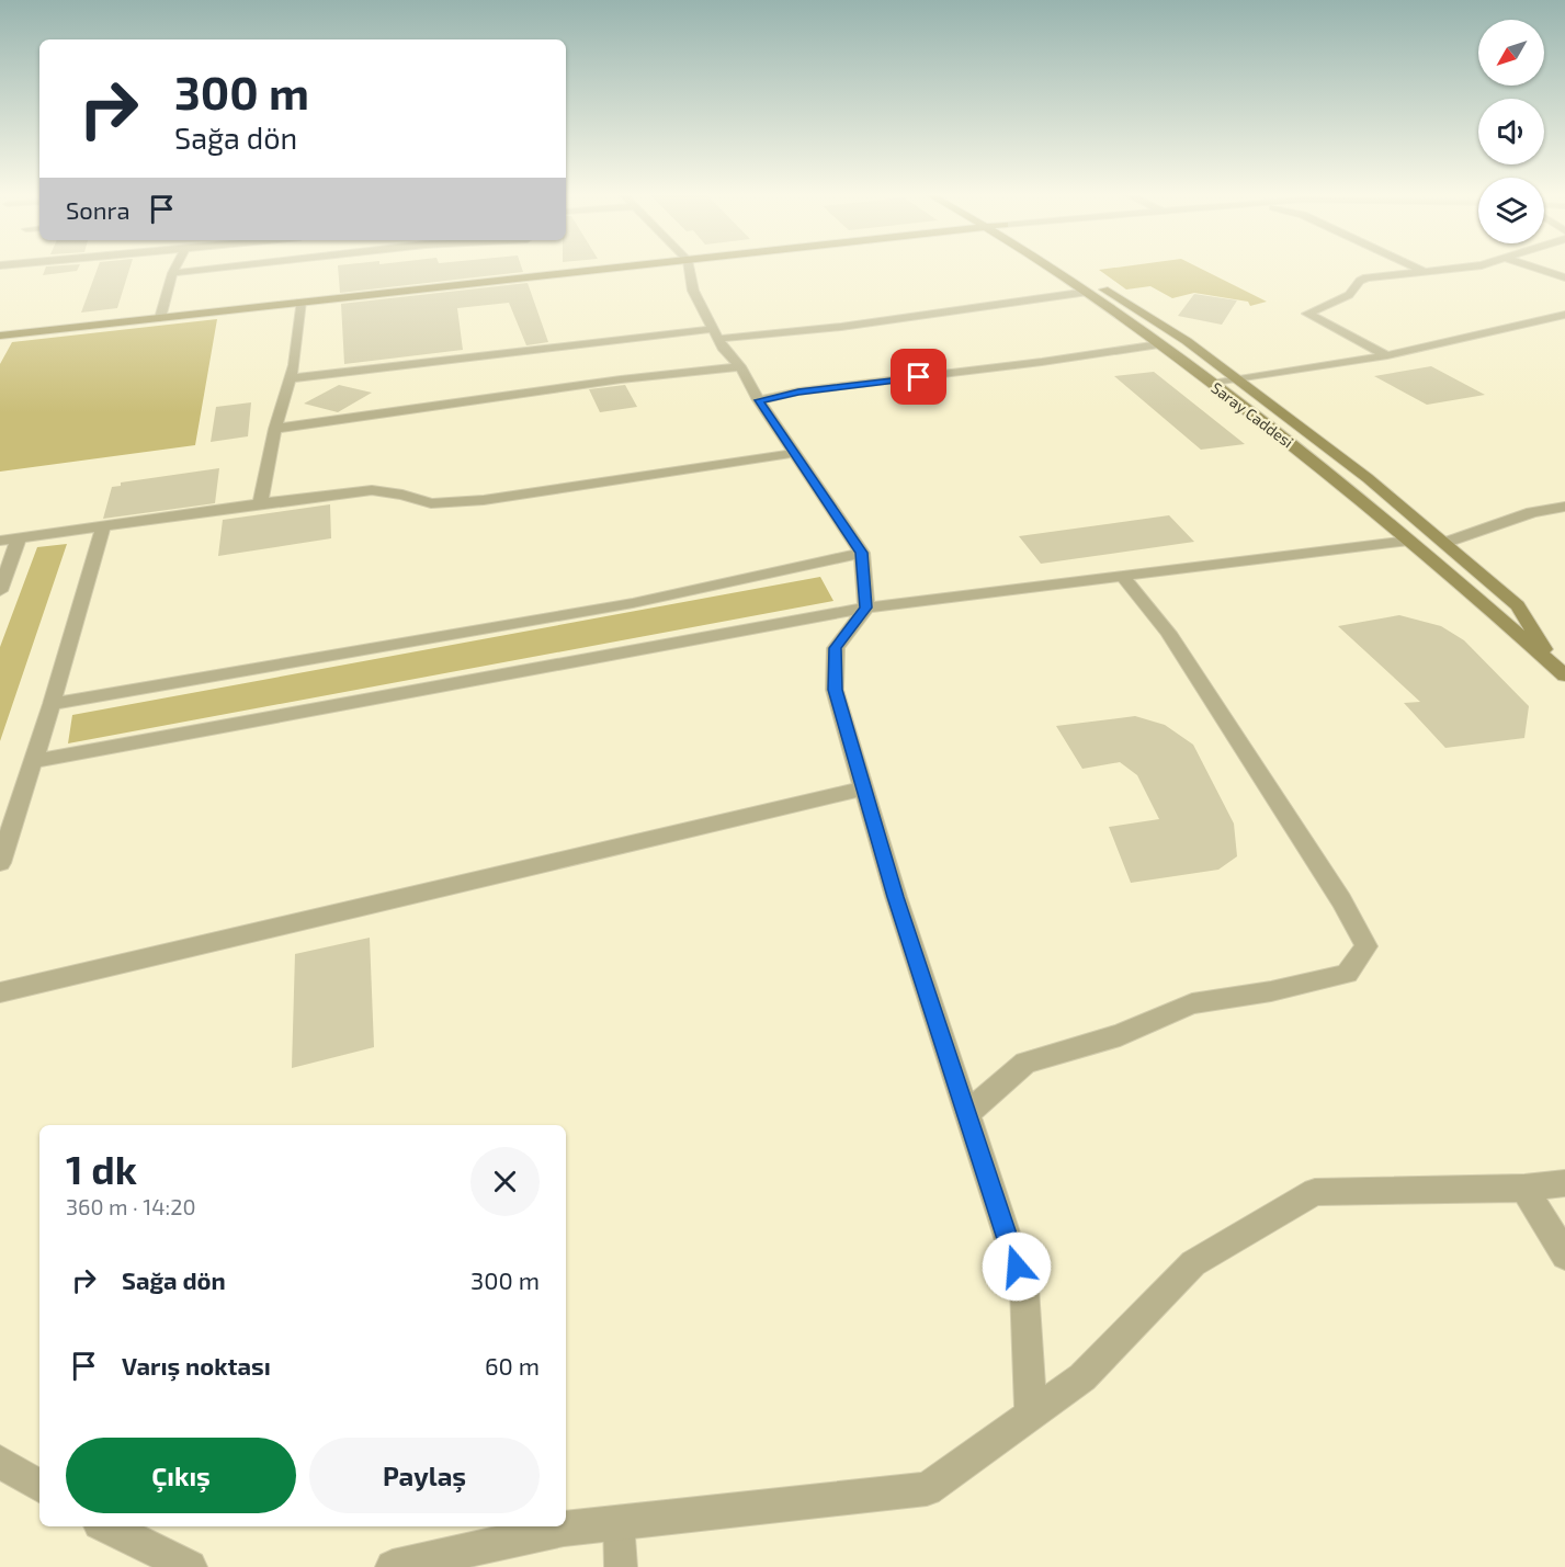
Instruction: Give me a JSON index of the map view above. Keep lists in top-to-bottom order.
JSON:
{
  "streets": {
    "street": ["Saray Caddesi"]
  },
  "north": "bottom left",
  "page": {
    "turn": ["300 m", "Sağa dön"],
    "then": "Sonra",
    "heading": ["1 dk", "360 m · 14:20"],
    "list": [
      {
        "name": "Sağa dön",
        "value": "300 m"
      },
      {
        "name": "Varış noktası",
        "value": "60 m"
      }
    ],
    "buttons": ["Çıkış", "Paylaş"]
  }
}
